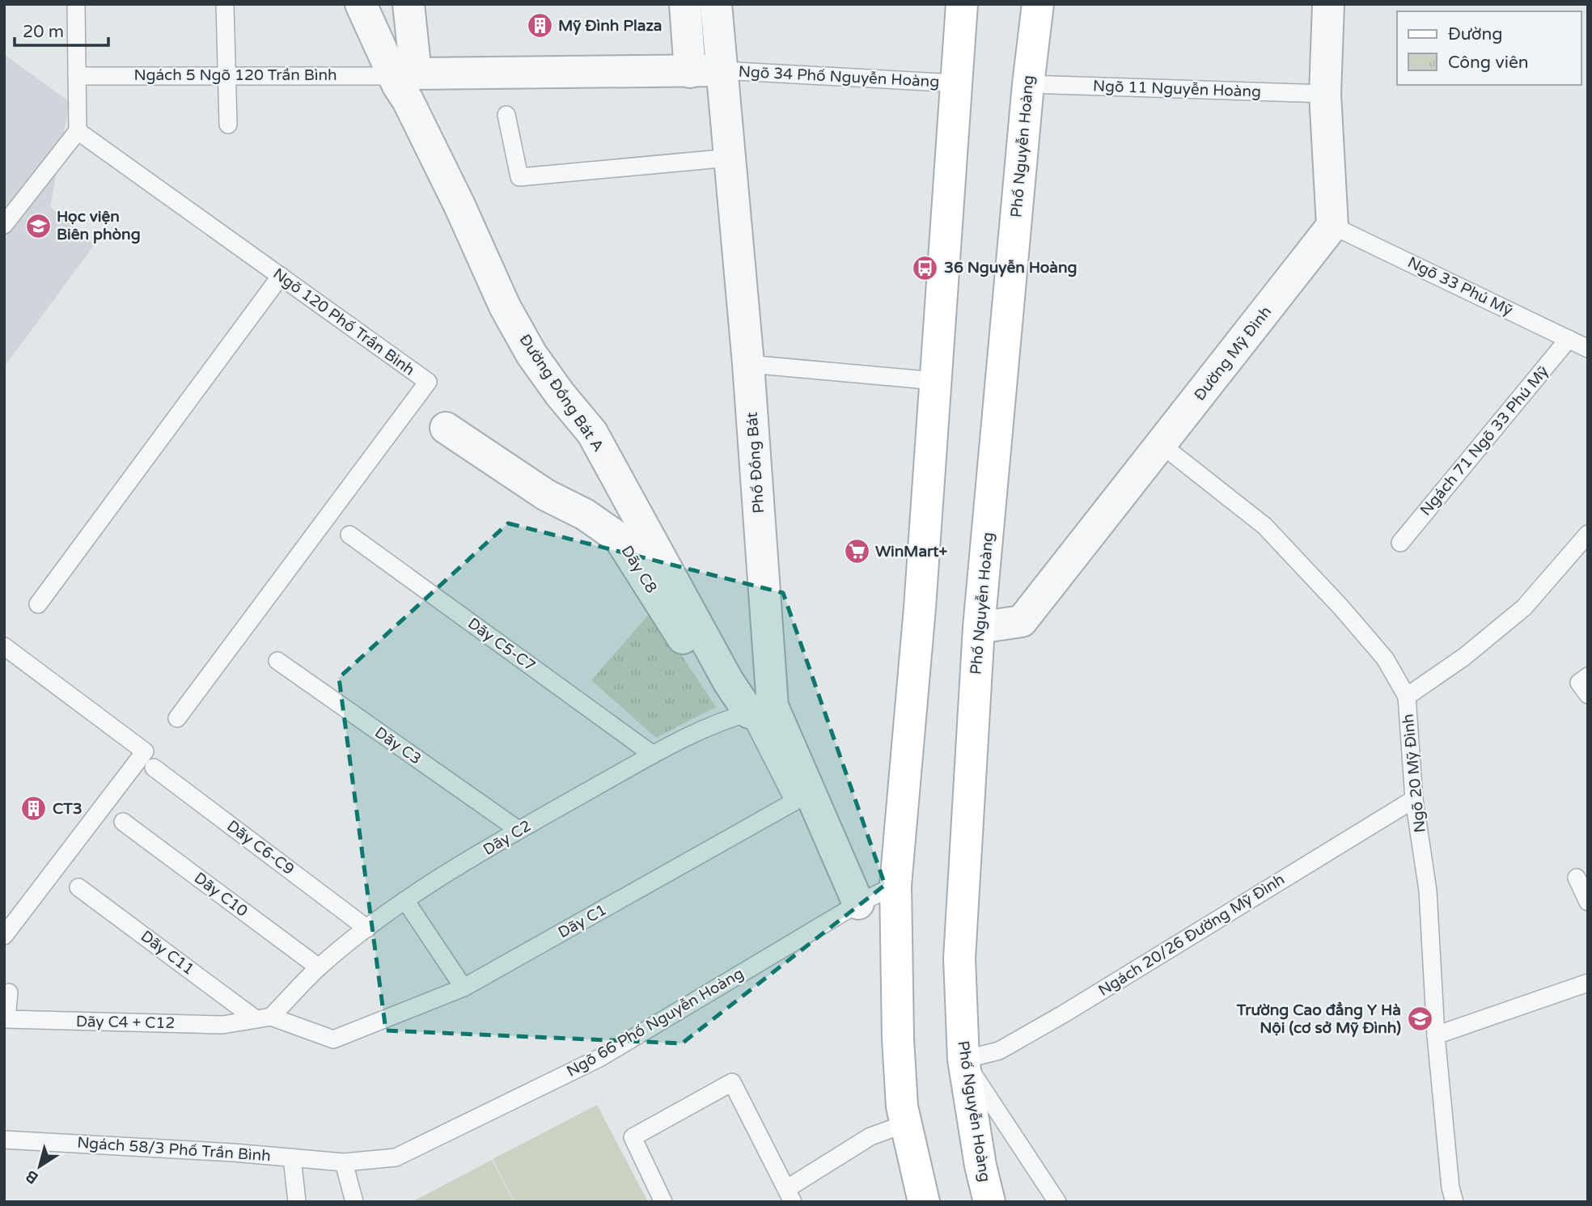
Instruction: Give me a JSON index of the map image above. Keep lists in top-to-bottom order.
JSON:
{
  "streets": {
    "main road": ["Phố Nguyễn Hoàng"],
    "street": [
      "Đường Mỹ Đình",
      "Đường Đồng Bát A",
      "Phố Đồng Bát",
      "Dãy C8"
    ],
    "lane": [
      "Ngách 5 Ngõ 120 Trần Bình",
      "Ngõ 34 Phố Nguyễn Hoàng",
      "Ngõ 11 Nguyễn Hoàng",
      "Ngõ 33 Phú Mỹ",
      "Ngõ 120 Phố Trần Bình",
      "Ngách 71 Ngõ 33 Phú Mỹ",
      "Dãy C5-C7",
      "Dãy C3",
      "Ngõ 20 Mỹ Đình",
      "Dãy C2",
      "Dãy C6-C9",
      "Dãy C10",
      "Dãy C1",
      "Ngách 20/26 Đường Mỹ Đình",
      "Dãy C11",
      "Dãy C4 + C12",
      "Ngõ 66 Phố Nguyễn Hoàng",
      "Ngách 58/3 Phố Trần Bình"
    ]
  },
  "crossings": [
    ["Ngách 5 Ngõ 120 Trần Bình", "Đường Đồng Bát A"],
    ["Ngõ 34 Phố Nguyễn Hoàng", "Phố Đồng Bát"],
    ["Ngõ 11 Nguyễn Hoàng", "Phố Nguyễn Hoàng"],
    ["Phố Nguyễn Hoàng", "Đường Mỹ Đình"],
    ["Phố Nguyễn Hoàng", "Ngách 20/26 Đường Mỹ Đình"],
    ["Ngõ 33 Phú Mỹ", "Đường Mỹ Đình"],
    ["Ngõ 33 Phú Mỹ", "Ngách 71 Ngõ 33 Phú Mỹ"],
    ["Đường Mỹ Đình", "Ngõ 20 Mỹ Đình"],
    ["Đường Đồng Bát A", "Phố Đồng Bát"],
    ["Đường Đồng Bát A", "Dãy C8"],
    ["Đường Đồng Bát A", "Dãy C2"],
    ["Đường Đồng Bát A", "Dãy C1"],
    ["Phố Đồng Bát", "Dãy C8"],
    ["Phố Đồng Bát", "Dãy C2"],
    ["Phố Đồng Bát", "Dãy C1"],
    ["Phố Đồng Bát", "Ngõ 66 Phố Nguyễn Hoàng"],
    ["Dãy C8", "Dãy C2"],
    ["Dãy C8", "Dãy C1"],
    ["Dãy C5-C7", "Dãy C2"],
    ["Dãy C3", "Dãy C2"],
    ["Ngõ 20 Mỹ Đình", "Ngách 20/26 Đường Mỹ Đình"],
    ["Dãy C2", "Dãy C6-C9"],
    ["Dãy C2", "Dãy C10"],
    ["Dãy C2", "Dãy C1"],
    ["Dãy C2", "Dãy C11"],
    ["Dãy C2", "Dãy C4 + C12"],
    ["Dãy C1", "Dãy C11"],
    ["Dãy C1", "Dãy C4 + C12"],
    ["Dãy C11", "Dãy C4 + C12"],
    ["Ngõ 66 Phố Nguyễn Hoàng", "Ngách 58/3 Phố Trần Bình"]
  ],
  "places": {
    "building": ["Mỹ Đình Plaza", "CT3"],
    "school or university": ["Học viện Biên phòng", "Trường Cao đẳng Y Hà Nội (cơ sở Mỹ Đình)"],
    "bus stop": ["36 Nguyễn Hoàng"],
    "supermarket": ["WinMart+"]
  },
  "legend": ["Đường", "Công viên"],
  "scale_bar": "20 m",
  "north": "bottom left"
}
